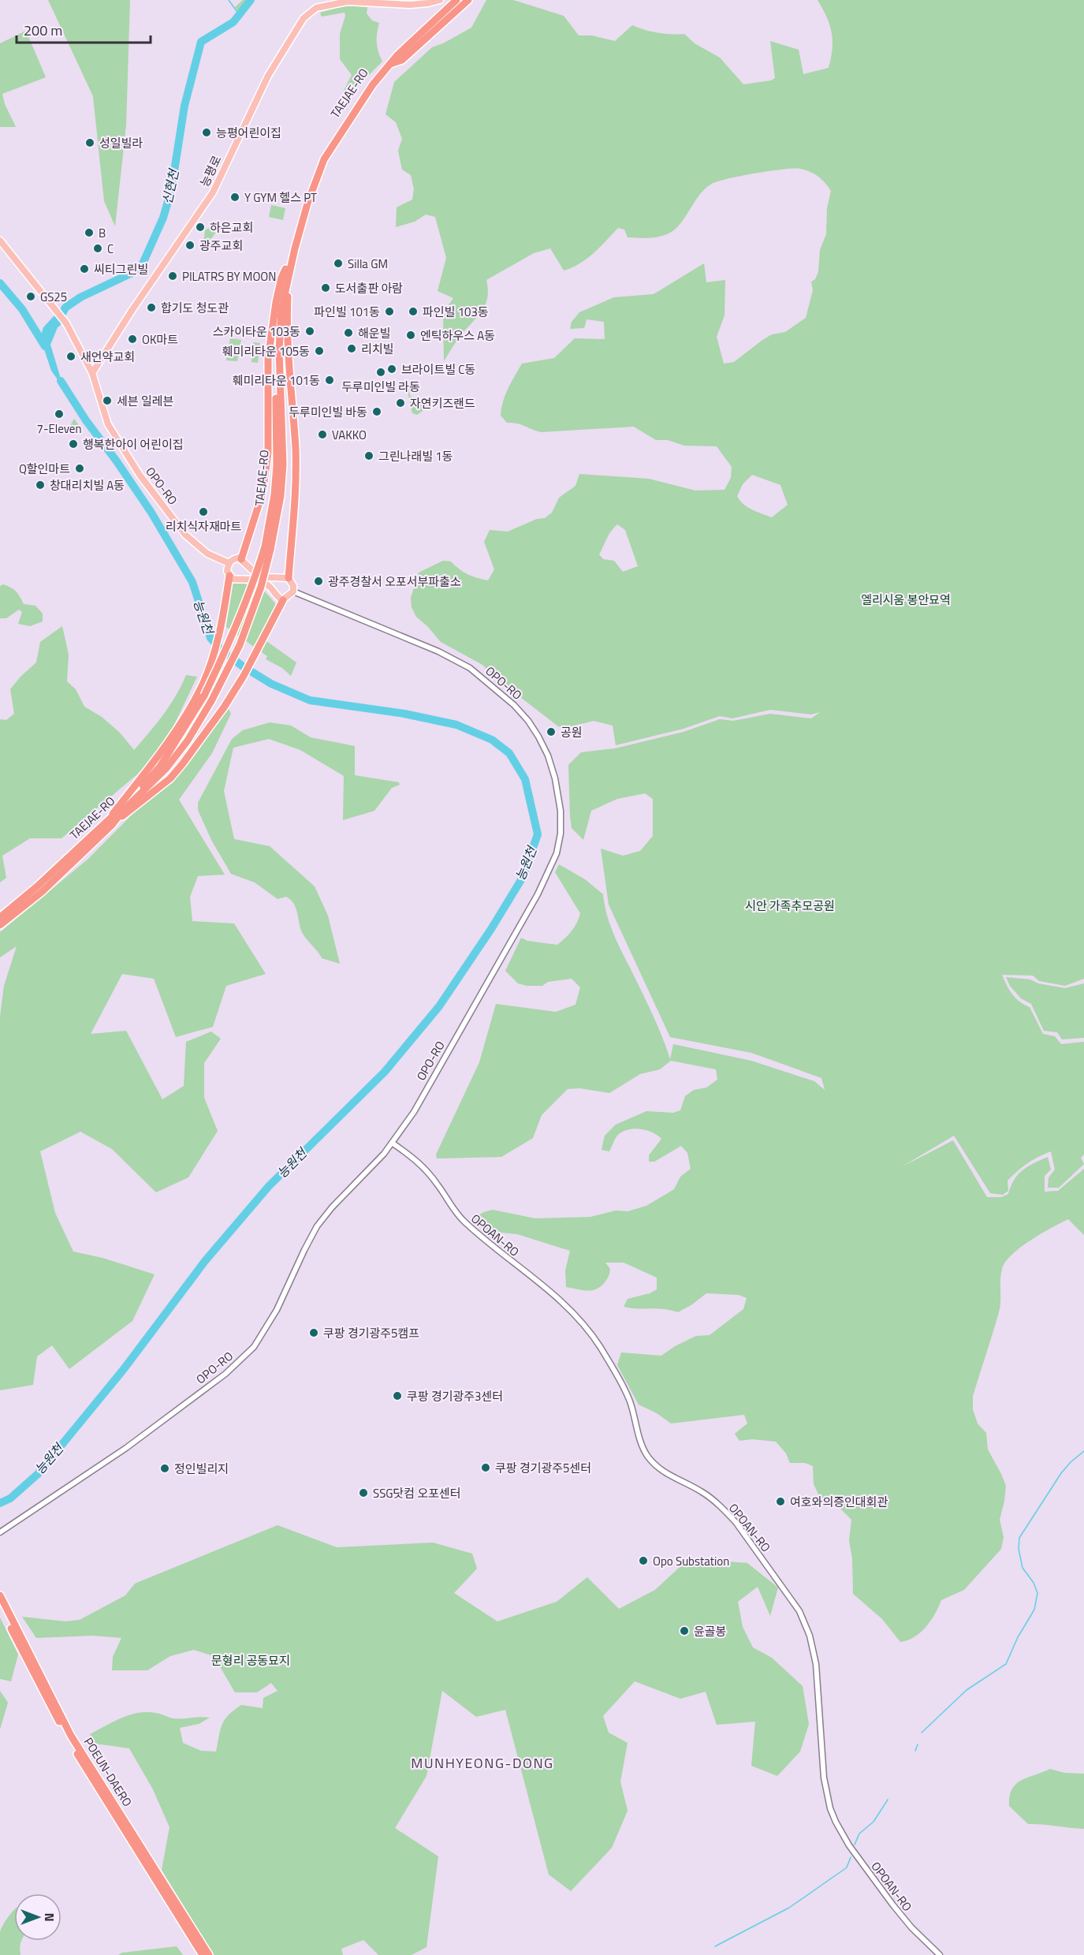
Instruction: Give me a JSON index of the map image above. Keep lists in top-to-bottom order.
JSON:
{
  "streets": {
    "highway": ["TAEJAE-RO", "POEUN-DAERO"],
    "main road": ["능평로", "OPO-RO"],
    "street": ["OPOAN-RO"]
  },
  "crossings": [
    ["능평로", "OPO-RO"],
    ["OPO-RO", "OPOAN-RO"]
  ],
  "districts": ["MUNHYEONG-DONG"],
  "water": ["신현천", "능원천"],
  "parks": ["엘리시움 봉안묘역", "시안 가족추모공원", "문형리 공동묘지"],
  "places": [
    "능평어린이집",
    "성일빌라",
    "Y GYM 헬스 PT",
    "하은교회",
    "B",
    "광주교회",
    "C",
    "Silla GM",
    "씨티그린빌",
    "PILATRS BY MOON",
    "도서출판 아람",
    "GS25",
    "합기도 청도관",
    "파인빌 101동",
    "파인빌 103동",
    "스카이타운 103동",
    "해운빌",
    "엔틱하우스 A동",
    "OK마트",
    "리치빌",
    "훼미리타운 105동",
    "새언약교회",
    "브라이트빌 C동",
    "두루미인빌 라동",
    "훼미리타운 101동",
    "세븐 일레븐",
    "자연키즈랜드",
    "두루미인빌 바동",
    "7-Eleven",
    "VAKKO",
    "행복한아이 어린이집",
    "그린나래빌 1동",
    "Q할인마트",
    "창대리치빌 A동",
    "리치식자재마트",
    "광주경찰서 오포서부파출소",
    "공원",
    "쿠팡 경기광주5캠프",
    "쿠팡 경기광주3센터",
    "쿠팡 경기광주5센터",
    "정인빌리지",
    "SSG닷컴 오포센터",
    "여호와의증인대회관",
    "Opo Substation",
    "윤골봉"
  ],
  "scale_bar": "200 m",
  "north": "right"
}
